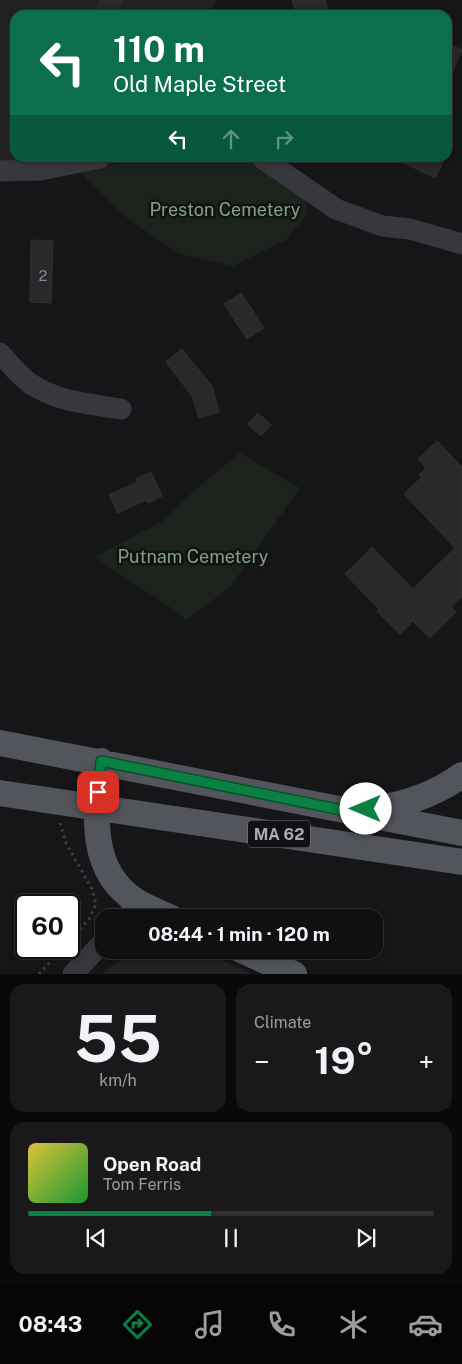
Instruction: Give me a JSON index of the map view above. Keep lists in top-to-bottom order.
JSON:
{
  "streets": {
    "main road": ["MA 62"]
  },
  "parks": ["Preston Cemetery", "Putnam Cemetery"],
  "house_numbers": ["2"],
  "page": {
    "turn": ["110 m", "Old Maple Street"],
    "limit": "60",
    "trip": "08:44 · 1 min · 120 m",
    "tile": [
      ["55", "km/h"],
      "Climate"
    ],
    "heat": ["−", "19°", "+"],
    "song": ["Open Road", "Tom Ferris"],
    "tabs": "08:43"
  }
}
